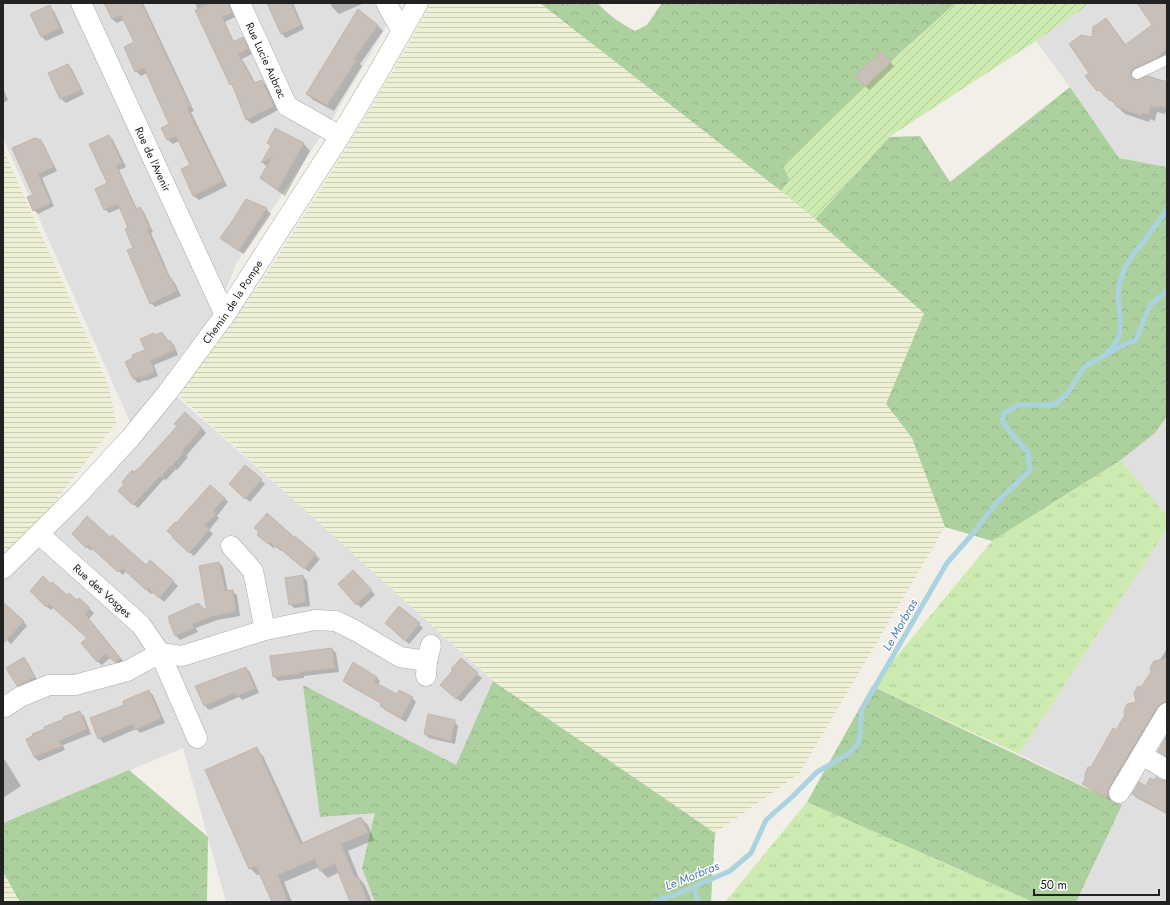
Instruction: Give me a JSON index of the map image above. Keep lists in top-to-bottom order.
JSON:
{
  "streets": {
    "street": [
      "Rue Lucie Aubrac",
      "Rue de l'Avenir",
      "Chemin de la Pompe",
      "Rue des Vosges"
    ]
  },
  "crossings": [
    ["Rue Lucie Aubrac", "Chemin de la Pompe"],
    ["Rue de l'Avenir", "Chemin de la Pompe"],
    ["Chemin de la Pompe", "Rue des Vosges"]
  ],
  "water": ["Le Morbras"],
  "scale_bar": "50 m"
}
